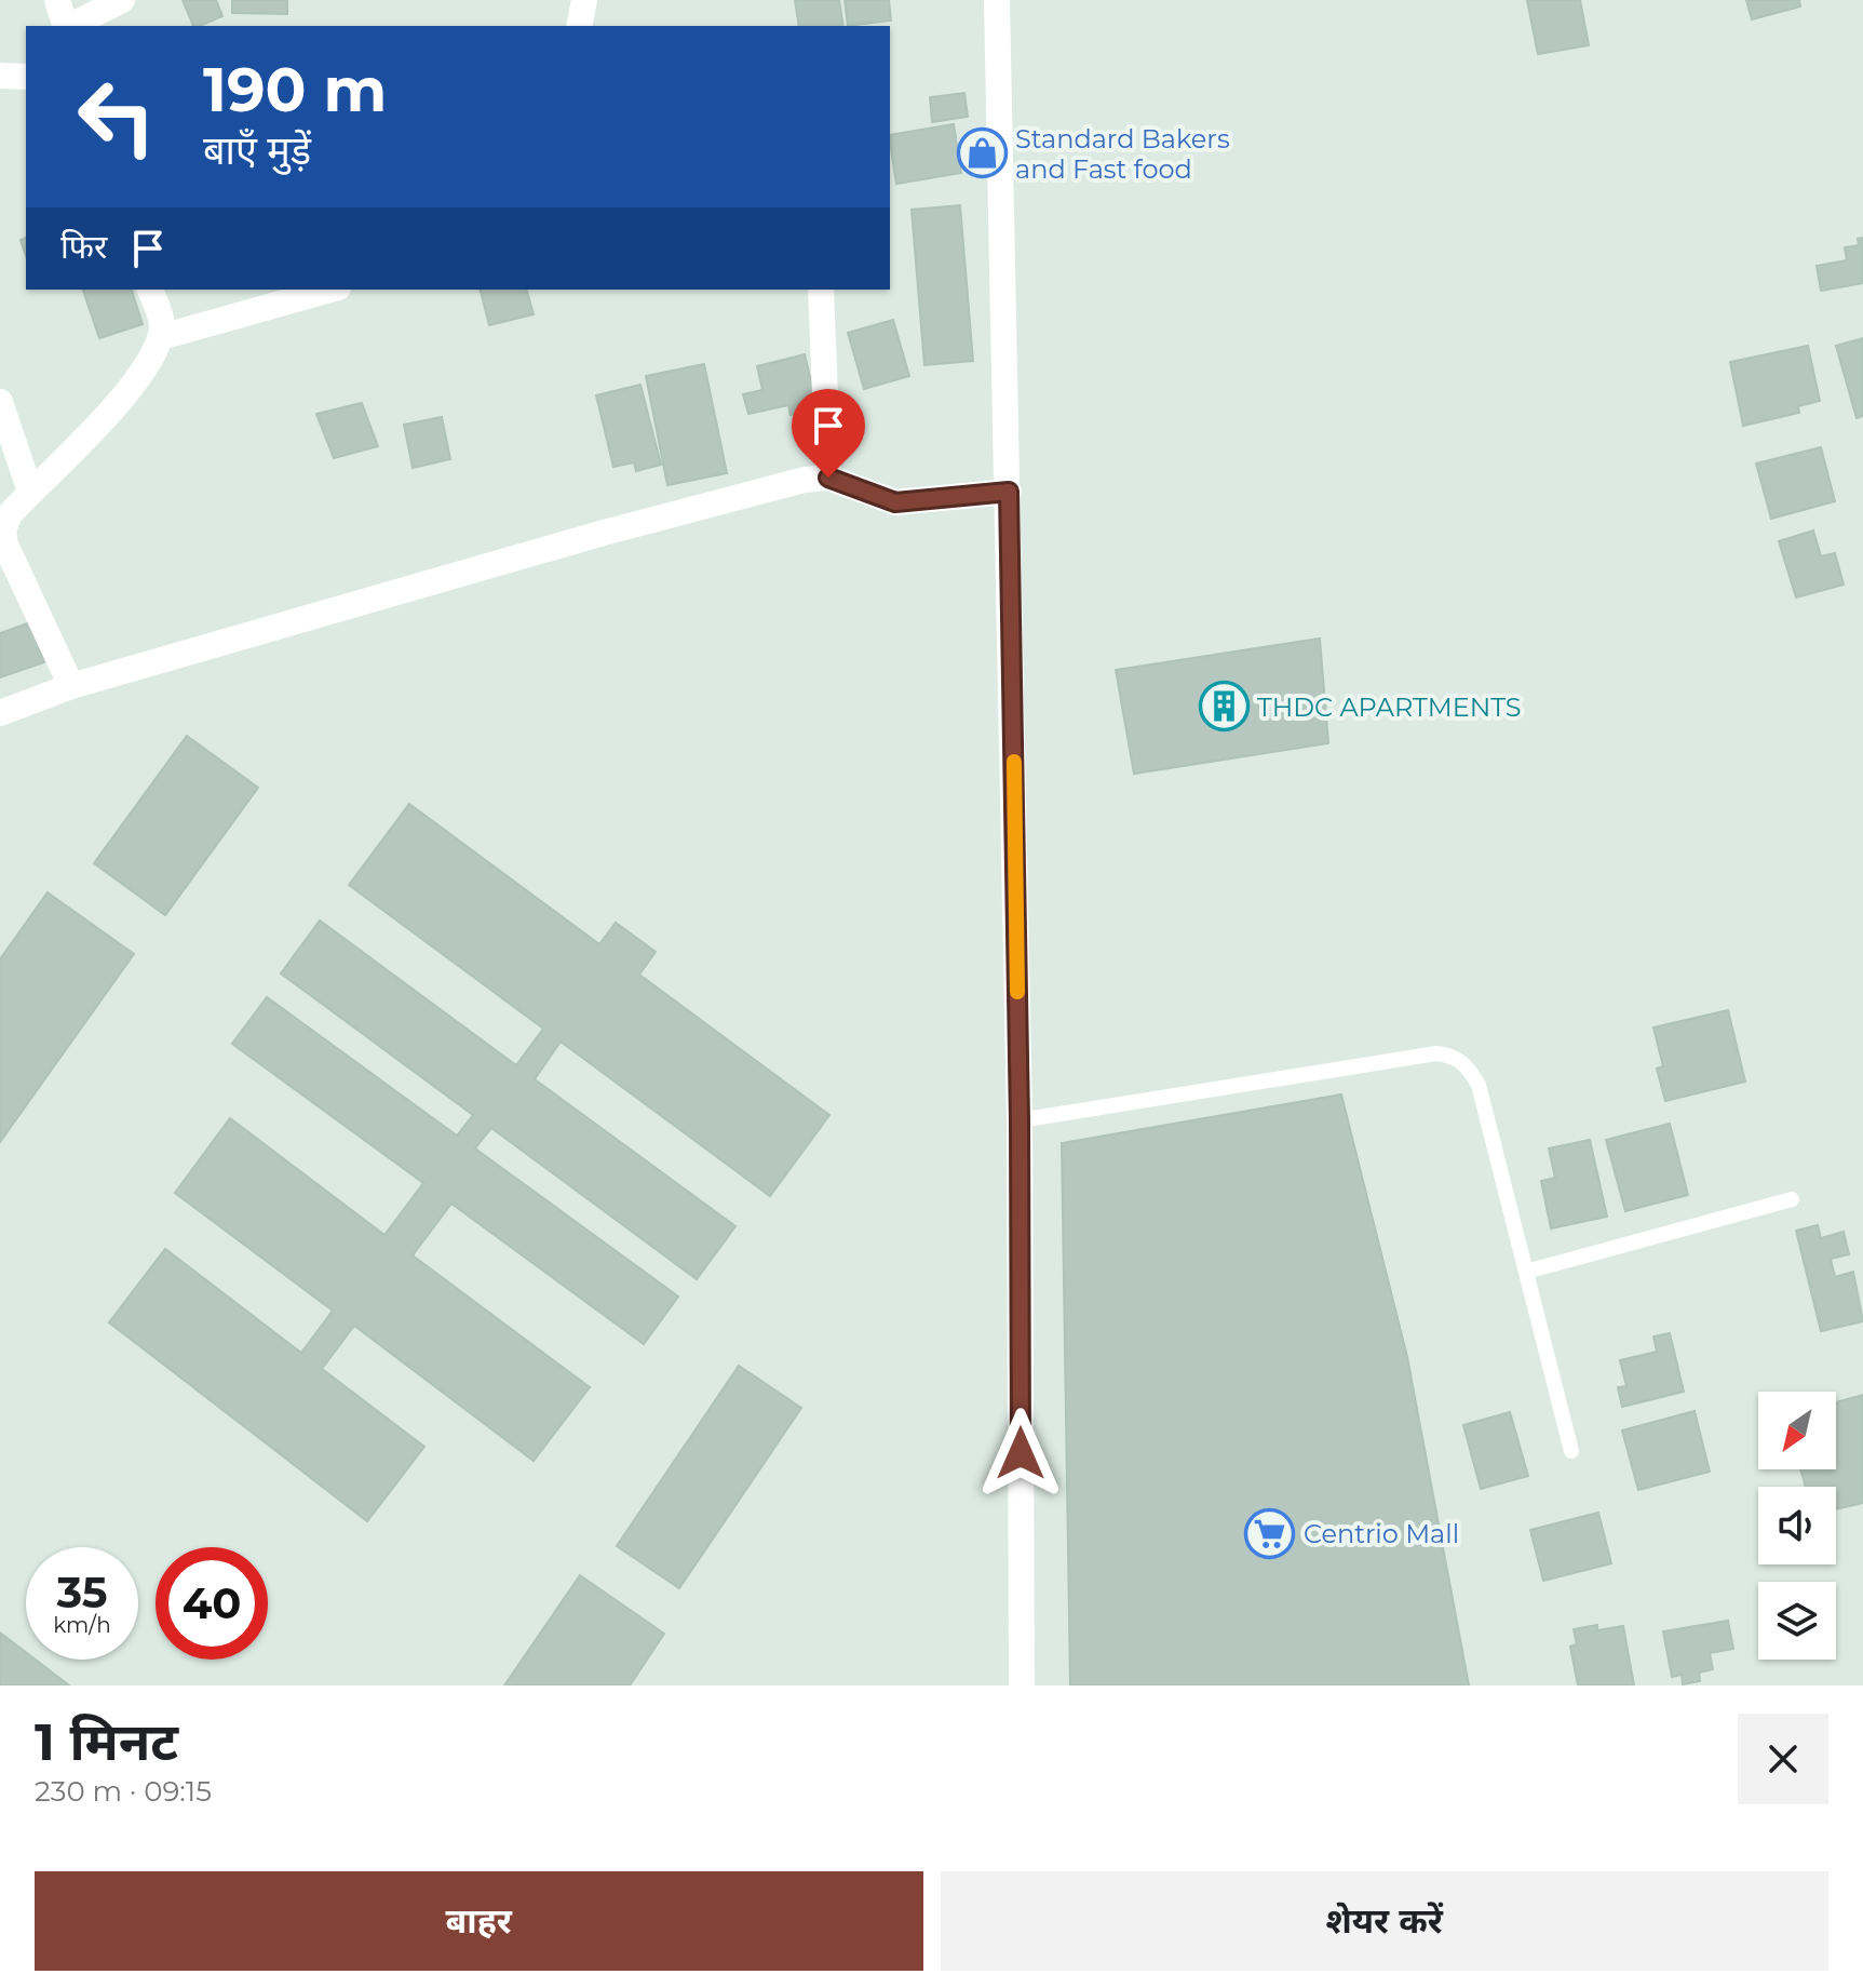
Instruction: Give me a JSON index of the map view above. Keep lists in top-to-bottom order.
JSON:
{
  "places": {
    "shop": ["Standard Bakers and Fast food"],
    "building": ["THDC APARTMENTS"],
    "supermarket": ["Centrio Mall"]
  },
  "north": "bottom left",
  "page": {
    "turn": ["190 m", "बाएँ मुड़ें"],
    "then": "फिर",
    "speed": "35 km/h",
    "limit": "40",
    "heading": ["1 मिनट", "230 m · 09:15"],
    "buttons": ["बाहर", "शेयर करें"]
  }
}
